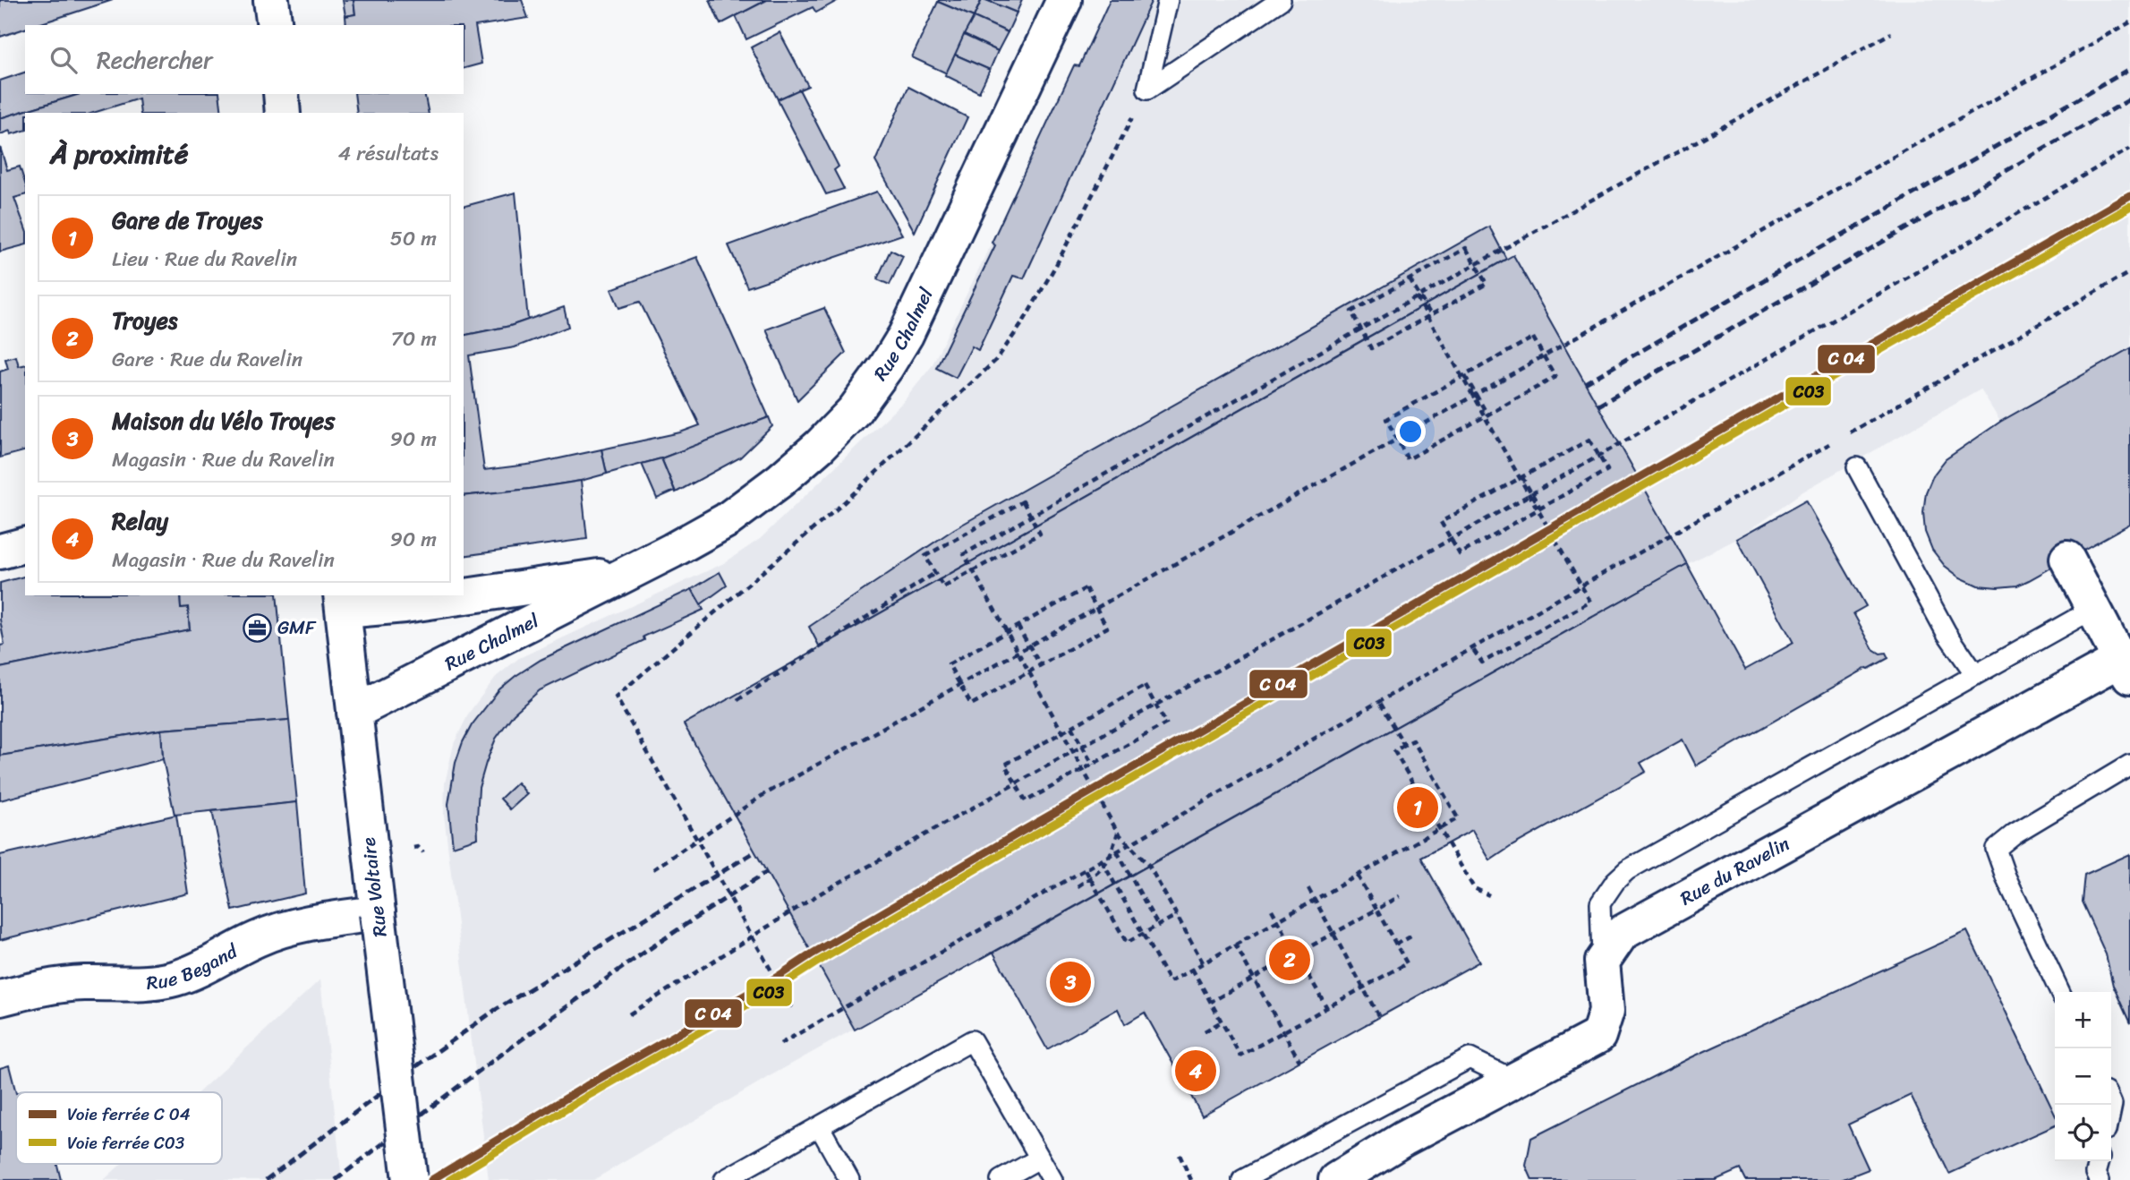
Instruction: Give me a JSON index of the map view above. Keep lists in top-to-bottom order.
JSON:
{
  "streets": {
    "street": [
      "Rue Chalmel",
      "Rue du Ravelin",
      "Rue Voltaire",
      "Rue Begand"
    ]
  },
  "crossings": [
    ["Rue Chalmel", "Rue Voltaire"],
    ["Rue Voltaire", "Rue Begand"]
  ],
  "places": {
    "office": ["GMF"]
  },
  "lines": ["rail line C03"],
  "legend": ["Voie ferrée C 04", "Voie ferrée C03"],
  "page": {
    "search": "Rechercher",
    "heading": ["À proximité", "4 résultats"],
    "list": [
      {
        "mark": "1",
        "name": "Gare de Troyes",
        "note": "Lieu · Rue du Ravelin",
        "value": "50 m"
      },
      {
        "mark": "2",
        "name": "Troyes",
        "note": "Gare · Rue du Ravelin",
        "value": "70 m"
      },
      {
        "mark": "3",
        "name": "Maison du Vélo Troyes",
        "note": "Magasin · Rue du Ravelin",
        "value": "90 m"
      },
      {
        "mark": "4",
        "name": "Relay",
        "note": "Magasin · Rue du Ravelin",
        "value": "90 m"
      }
    ],
    "pins": [
      "1",
      "2",
      "3",
      "4"
    ],
    "map_buttons": ["+", "−"]
  }
}
